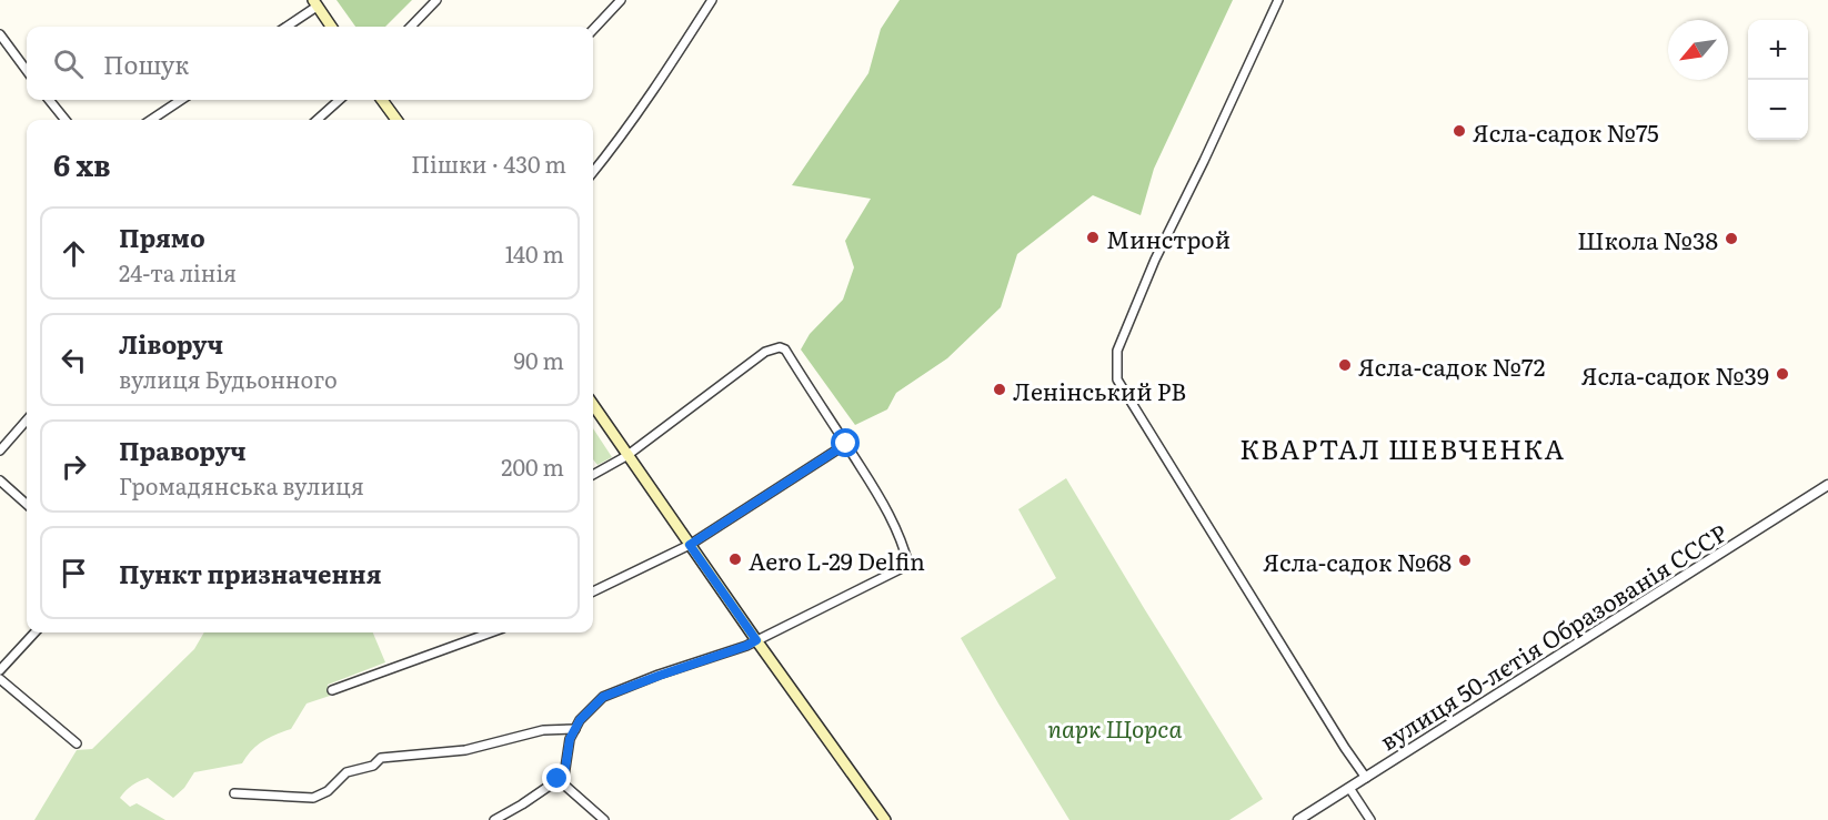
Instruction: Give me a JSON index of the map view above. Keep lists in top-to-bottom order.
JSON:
{
  "streets": {
    "street": ["вулиця 50-лєтія Образованія СССР"]
  },
  "districts": ["КВАРТАЛ ШЕВЧЕНКА"],
  "parks": ["парк Щорса"],
  "places": [
    "Ясла-садок №75",
    "Минстрой",
    "Школа №38",
    "Ясла-садок №72",
    "Ясла-садок №39",
    "Ленінський РВ",
    "Aero L-29 Delfin",
    "Ясла-садок №68"
  ],
  "north": "bottom left",
  "page": {
    "map_buttons": ["+", "−"],
    "search": "Пошук",
    "heading": ["6 хв", "Пішки · 430 m"],
    "list": [
      ["Прямо", "24-та лінія", "140 m"],
      ["Ліворуч", "вулиця Будьонного", "90 m"],
      ["Праворуч", "Громадянська вулиця", "200 m"],
      "Пункт призначення"
    ]
  }
}
